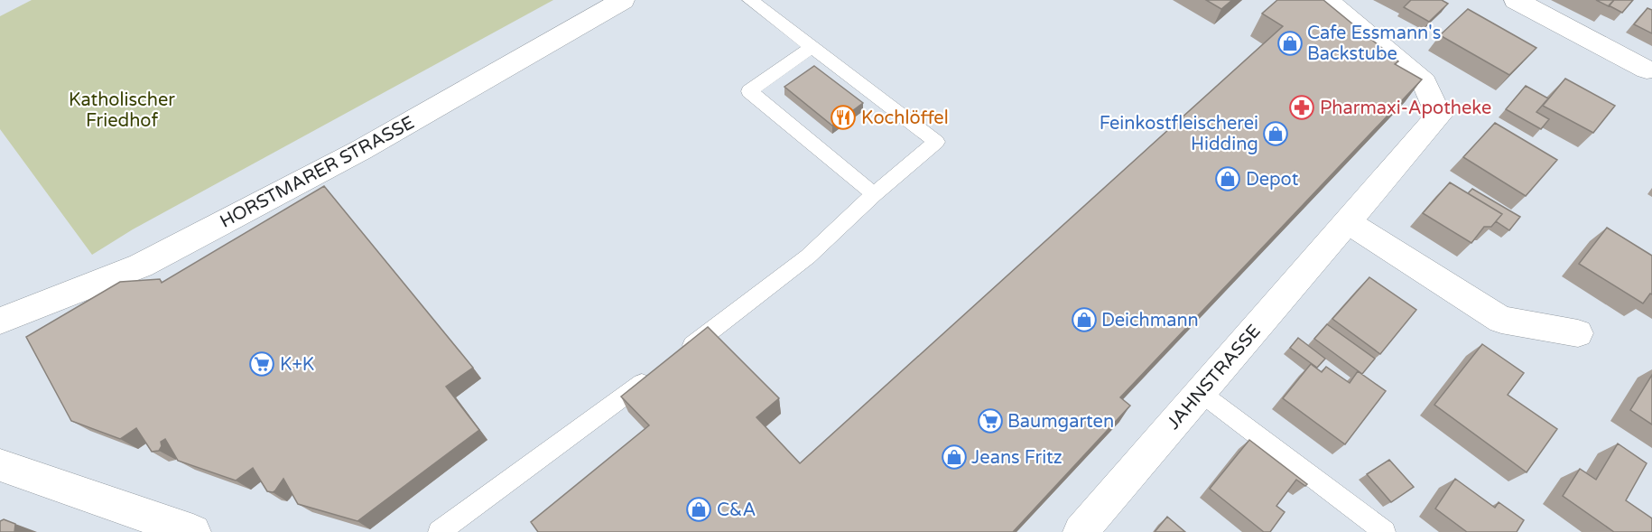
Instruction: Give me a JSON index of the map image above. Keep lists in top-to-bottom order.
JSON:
{
  "streets": {
    "street": ["HORSTMARER STRASSE", "JAHNSTRASSE"]
  },
  "parks": ["Katholischer Friedhof"],
  "places": {
    "shop": [
      "Cafe Essmann's Backstube",
      "Feinkostfleischerei Hidding",
      "Depot",
      "Deichmann",
      "Jeans Fritz",
      "C&A"
    ],
    "pharmacy": ["Pharmaxi-Apotheke"],
    "restaurant": ["Kochlöffel"],
    "supermarket": ["K+K", "Baumgarten"]
  }
}
